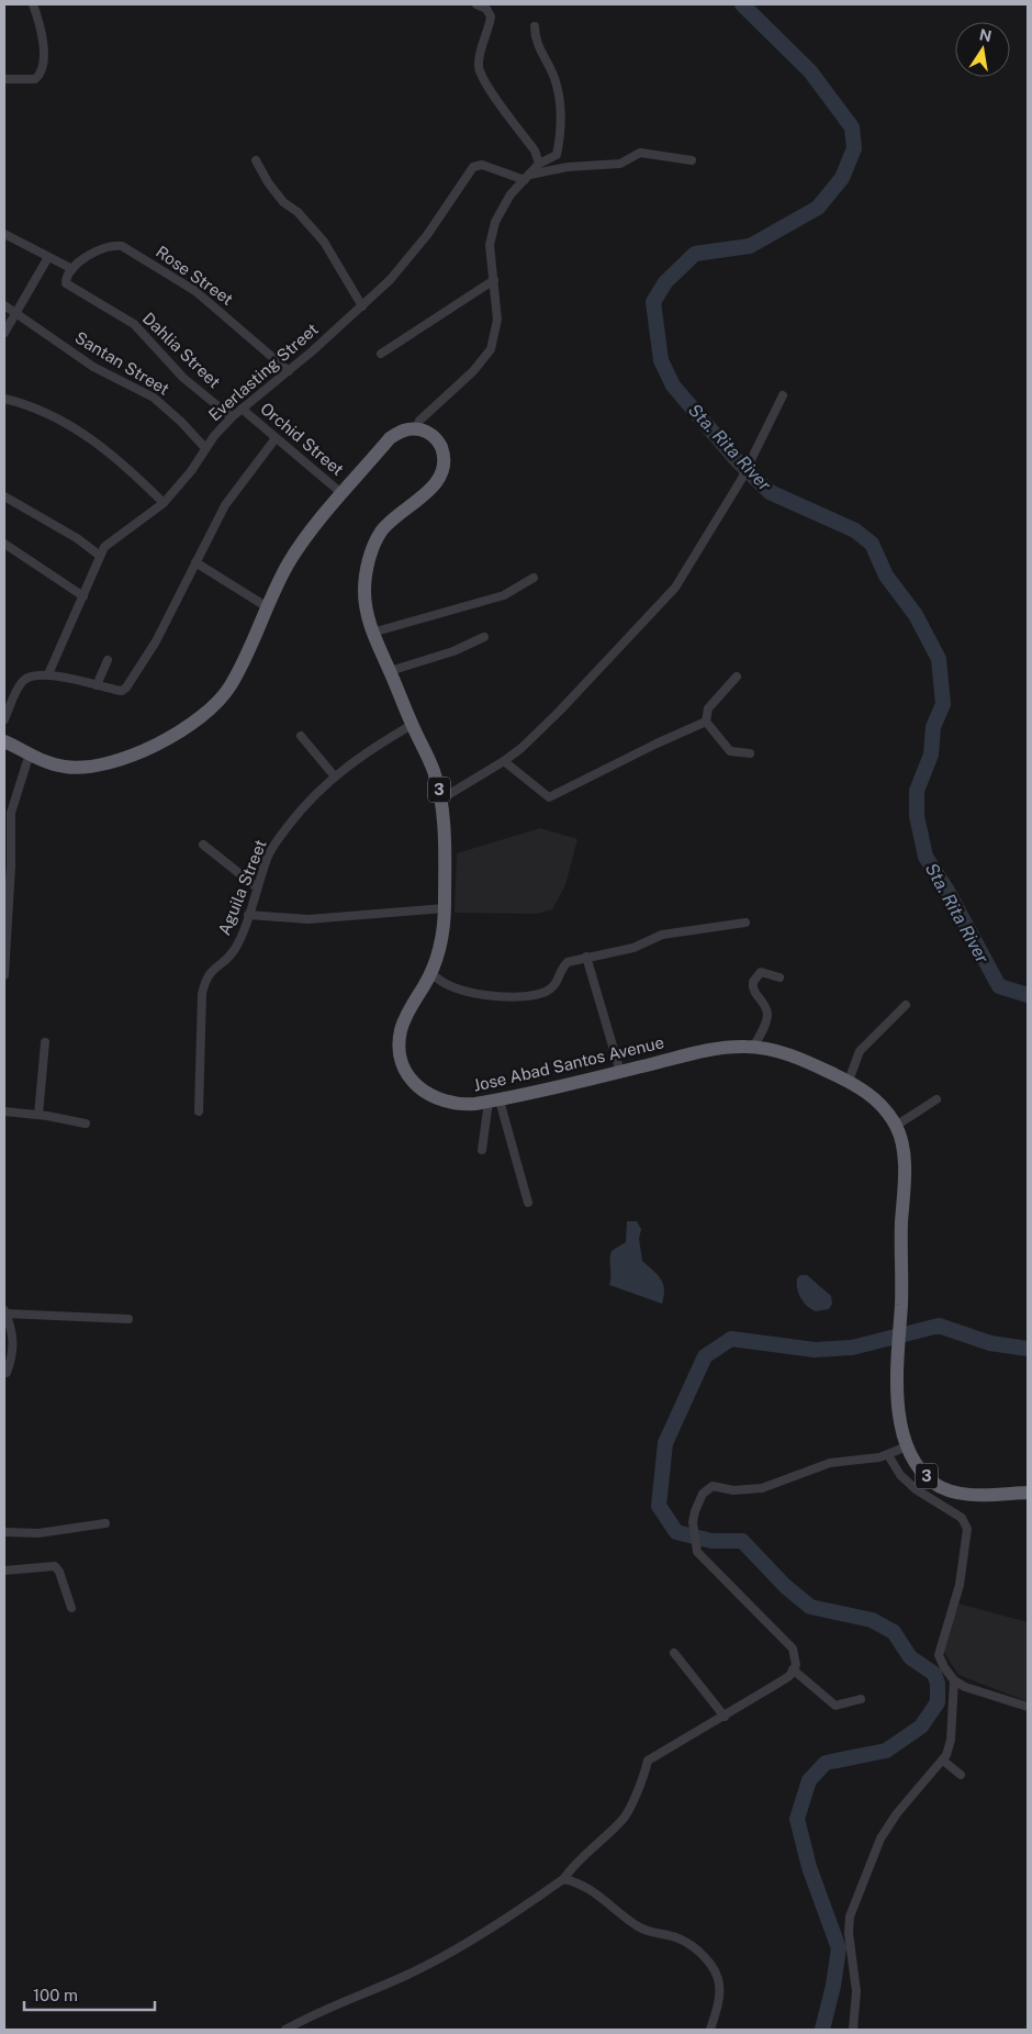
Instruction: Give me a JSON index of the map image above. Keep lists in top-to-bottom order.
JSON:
{
  "streets": {
    "highway": ["3", "Jose Abad Santos Avenue"],
    "street": [
      "Rose Street",
      "Dahlia Street",
      "Santan Street",
      "Everlasting Street",
      "Orchid Street",
      "Aguila Street"
    ]
  },
  "crossings": [
    ["Rose Street", "Dahlia Street"],
    ["Rose Street", "Everlasting Street"],
    ["Dahlia Street", "Everlasting Street"],
    ["Santan Street", "Everlasting Street"],
    ["Everlasting Street", "Orchid Street"],
    ["Aguila Street", "Jose Abad Santos Avenue"]
  ],
  "water": ["Sta. Rita River"],
  "scale_bar": "100 m",
  "north": "top"
}
